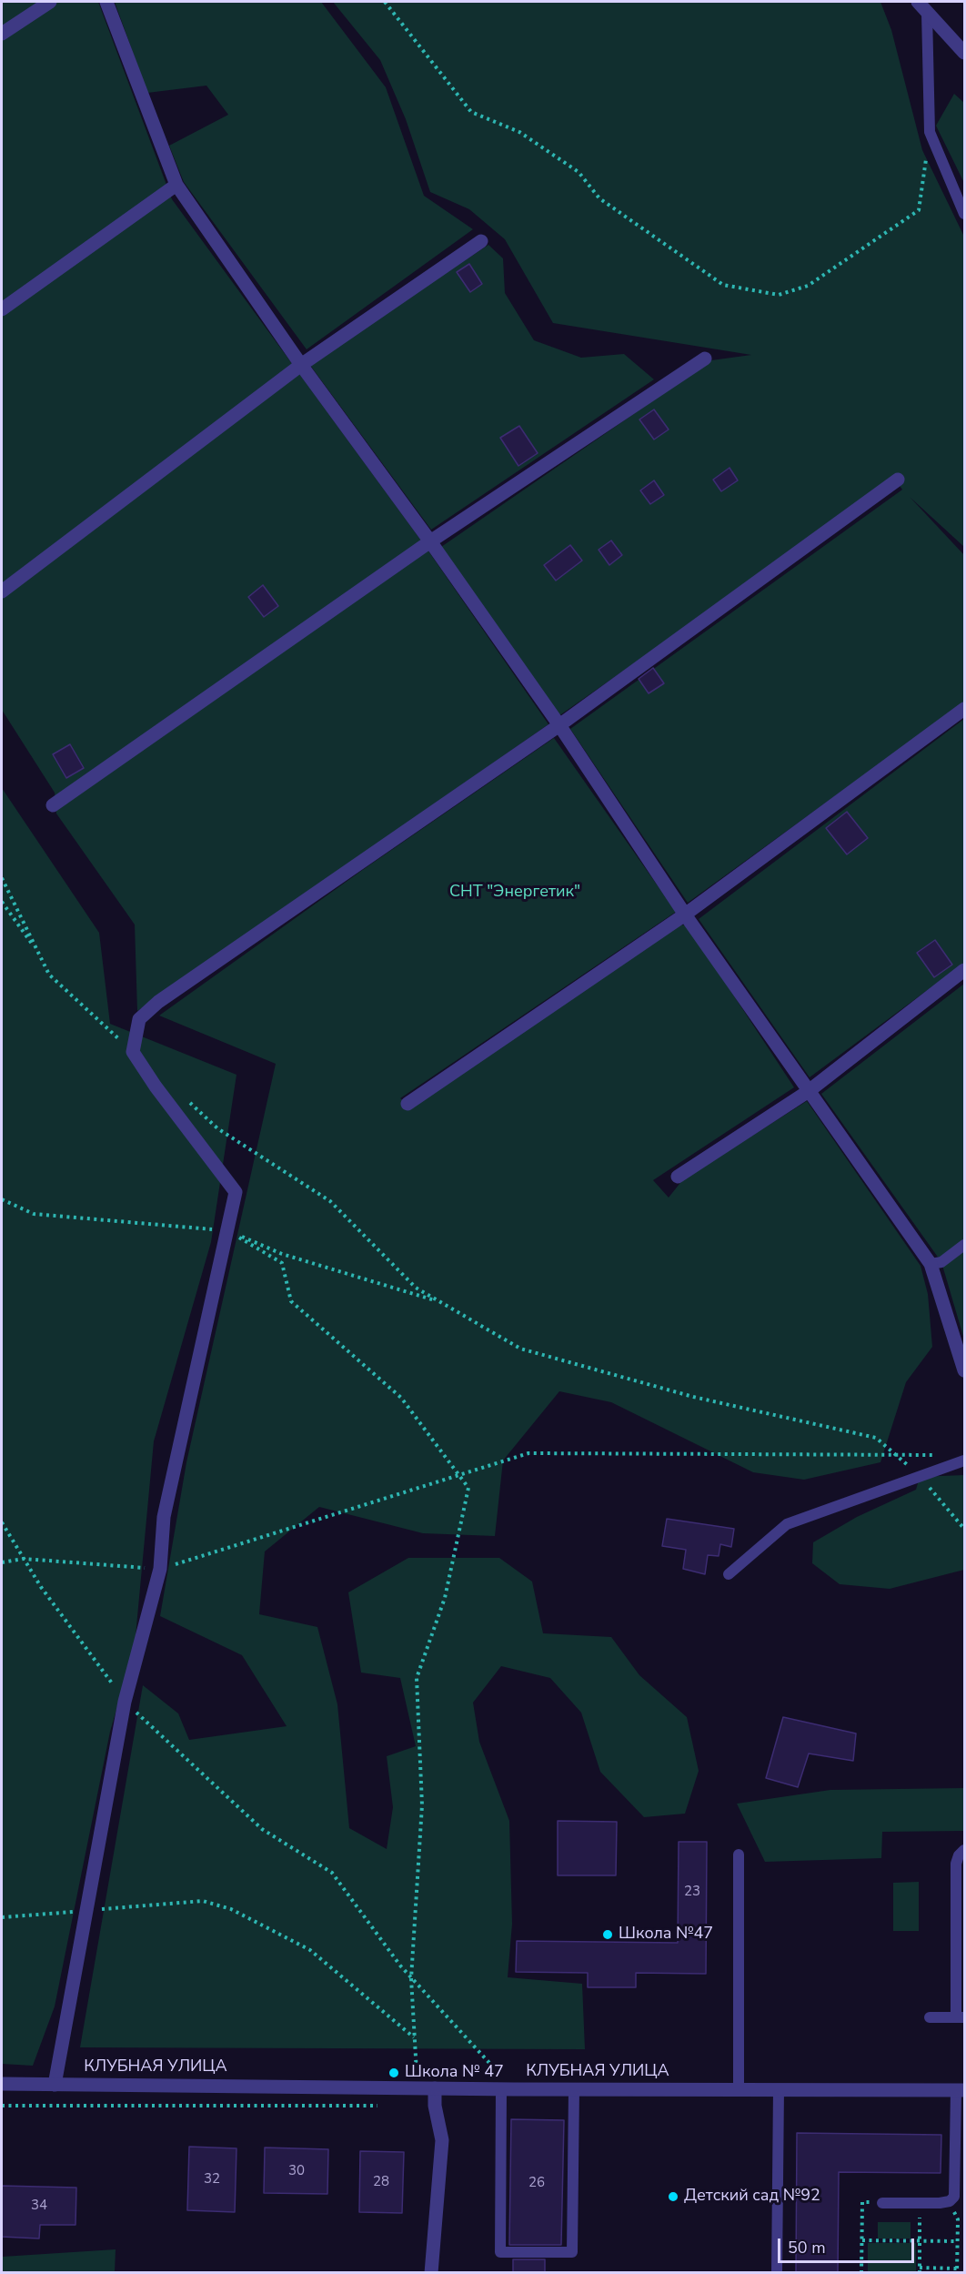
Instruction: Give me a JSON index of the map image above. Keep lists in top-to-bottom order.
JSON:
{
  "streets": {
    "street": ["КЛУБНАЯ УЛИЦА"]
  },
  "parks": ["СНТ \"Энергетик\""],
  "places": ["Школа №47", "Школа № 47", "Детский сад №92"],
  "house_numbers": [
    "23",
    "30",
    "32",
    "28",
    "26",
    "34"
  ],
  "scale_bar": "50 m"
}
